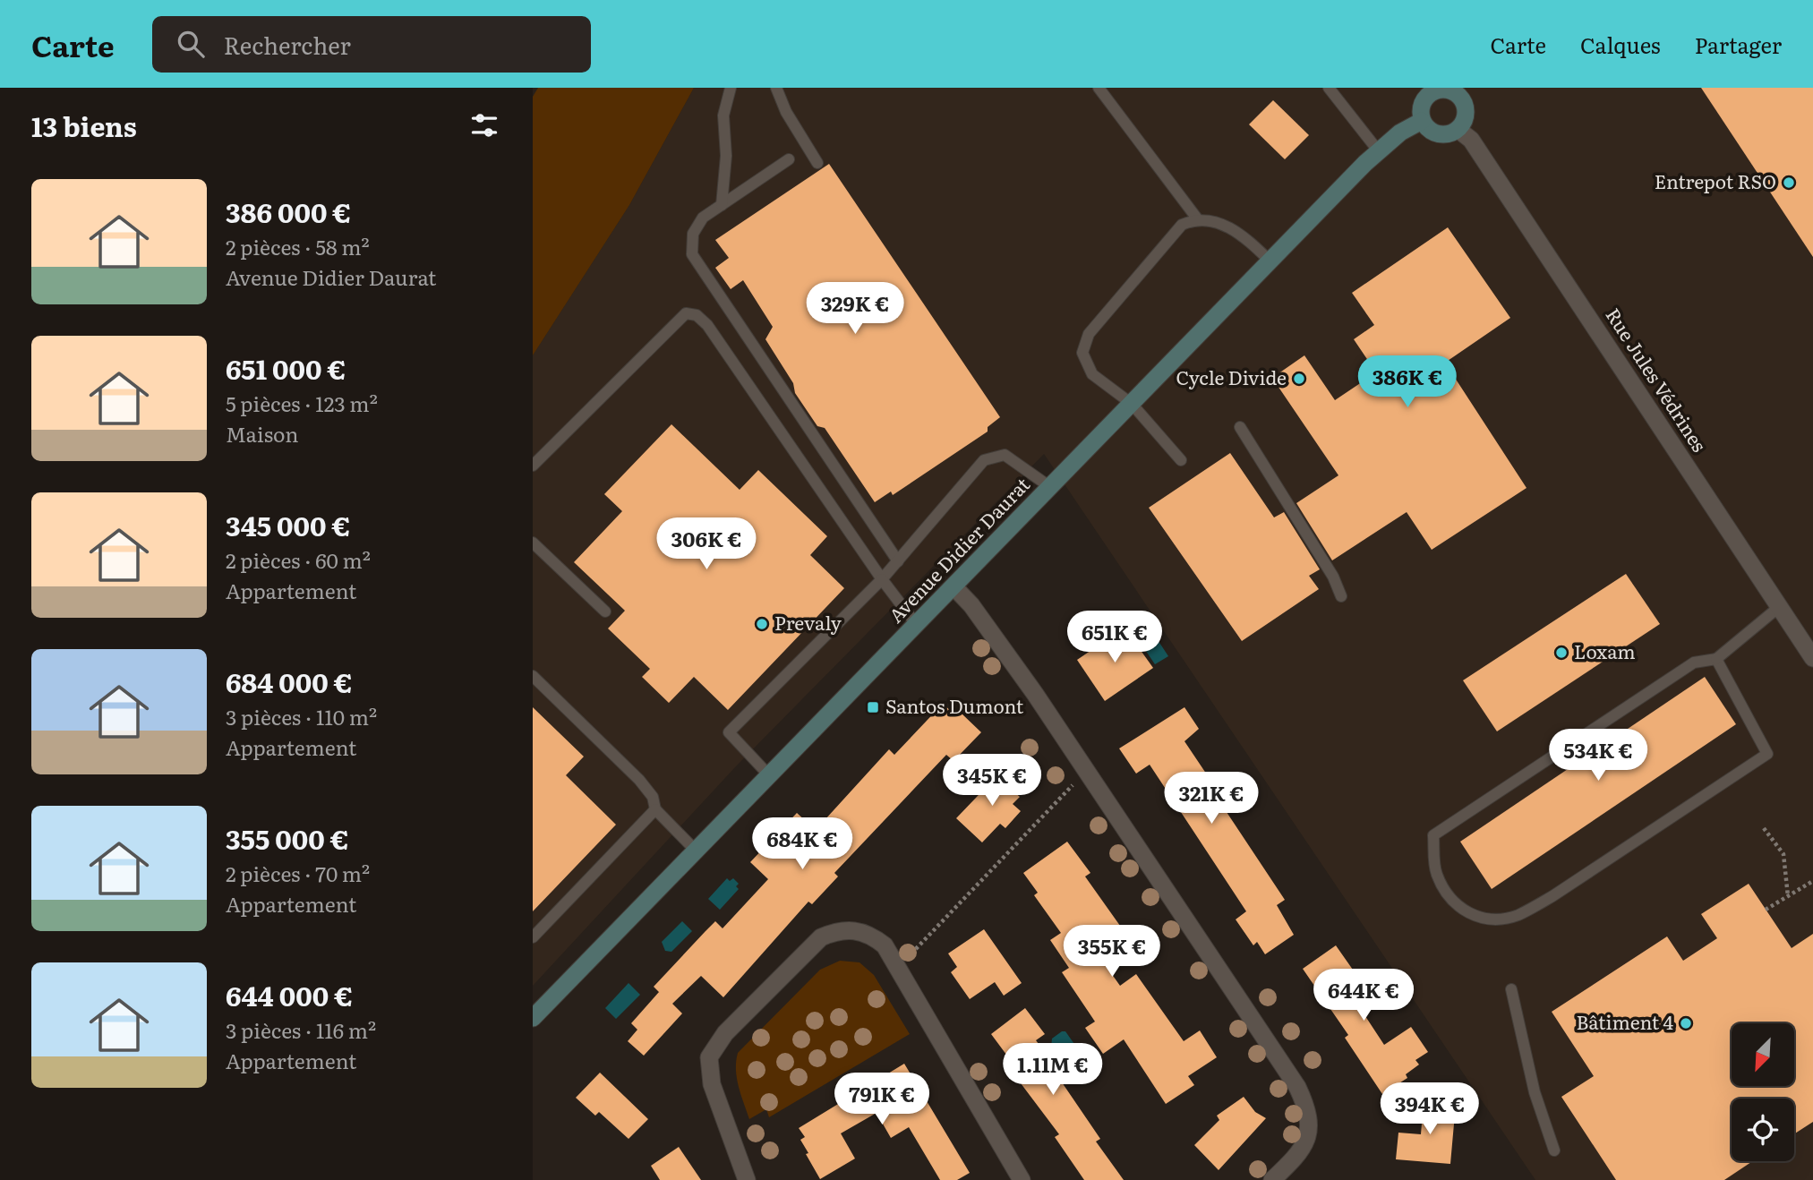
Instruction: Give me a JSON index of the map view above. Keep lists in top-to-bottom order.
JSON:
{
  "streets": {
    "main road": ["Avenue Didier Daurat"],
    "street": ["Rue Jules Védrines"]
  },
  "crossings": [
    ["Rue Jules Védrines", "Avenue Didier Daurat"]
  ],
  "places": {
    "other": [
      "Entrepot RSO",
      "Cycle Divide",
      "Prevaly",
      "Loxam",
      "Bâtiment 4"
    ],
    "transit": ["Santos Dumont"]
  },
  "north": "bottom left",
  "page": {
    "header": "Carte",
    "search": "Rechercher",
    "nav": ["Carte", "Calques", "Partager"],
    "heading": "13 biens",
    "list": [
      {
        "name": "386 000 €",
        "note": "2 pièces · 58 m² · Avenue Didier Daurat"
      },
      {
        "name": "651 000 €",
        "note": "5 pièces · 123 m² · Maison"
      },
      {
        "name": "345 000 €",
        "note": "2 pièces · 60 m² · Appartement"
      },
      {
        "name": "684 000 €",
        "note": "3 pièces · 110 m² · Appartement"
      },
      {
        "name": "355 000 €",
        "note": "2 pièces · 70 m² · Appartement"
      },
      {
        "name": "644 000 €",
        "note": "3 pièces · 116 m² · Appartement"
      }
    ],
    "price": [
      "329K €",
      "386K €",
      "306K €",
      "651K €",
      "534K €",
      "345K €",
      "321K €",
      "684K €",
      "355K €",
      "644K €",
      "1.11M €",
      "791K €",
      "394K €"
    ]
  }
}
